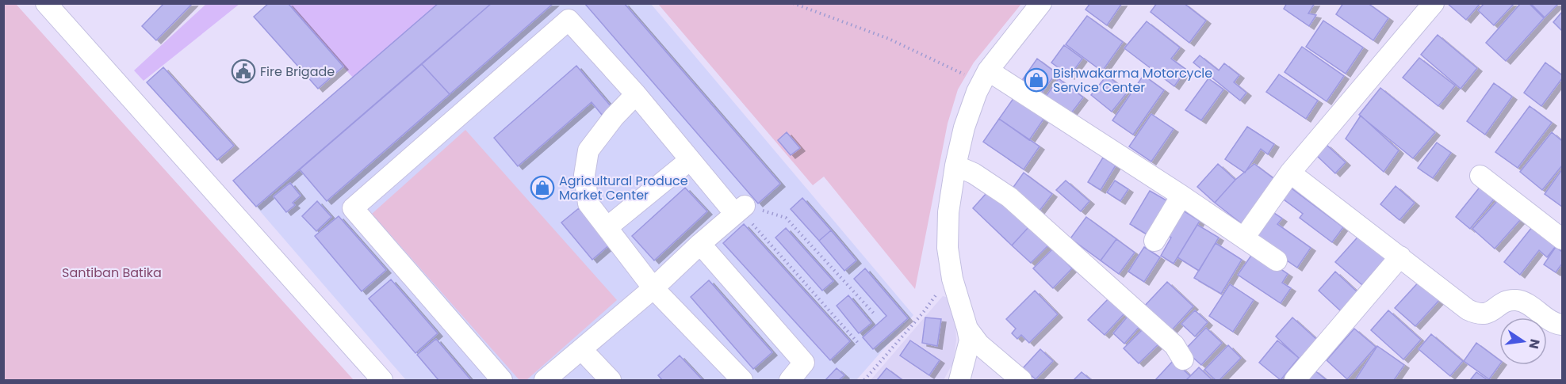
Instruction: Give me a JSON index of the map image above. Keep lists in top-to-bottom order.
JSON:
{
  "parks": ["Santiban Batika"],
  "places": {
    "public building": ["Fire Brigade"],
    "shop": ["Bishwakarma Motorcycle Service Center", "Agricultural Produce Market Center"]
  },
  "north": "right"
}
